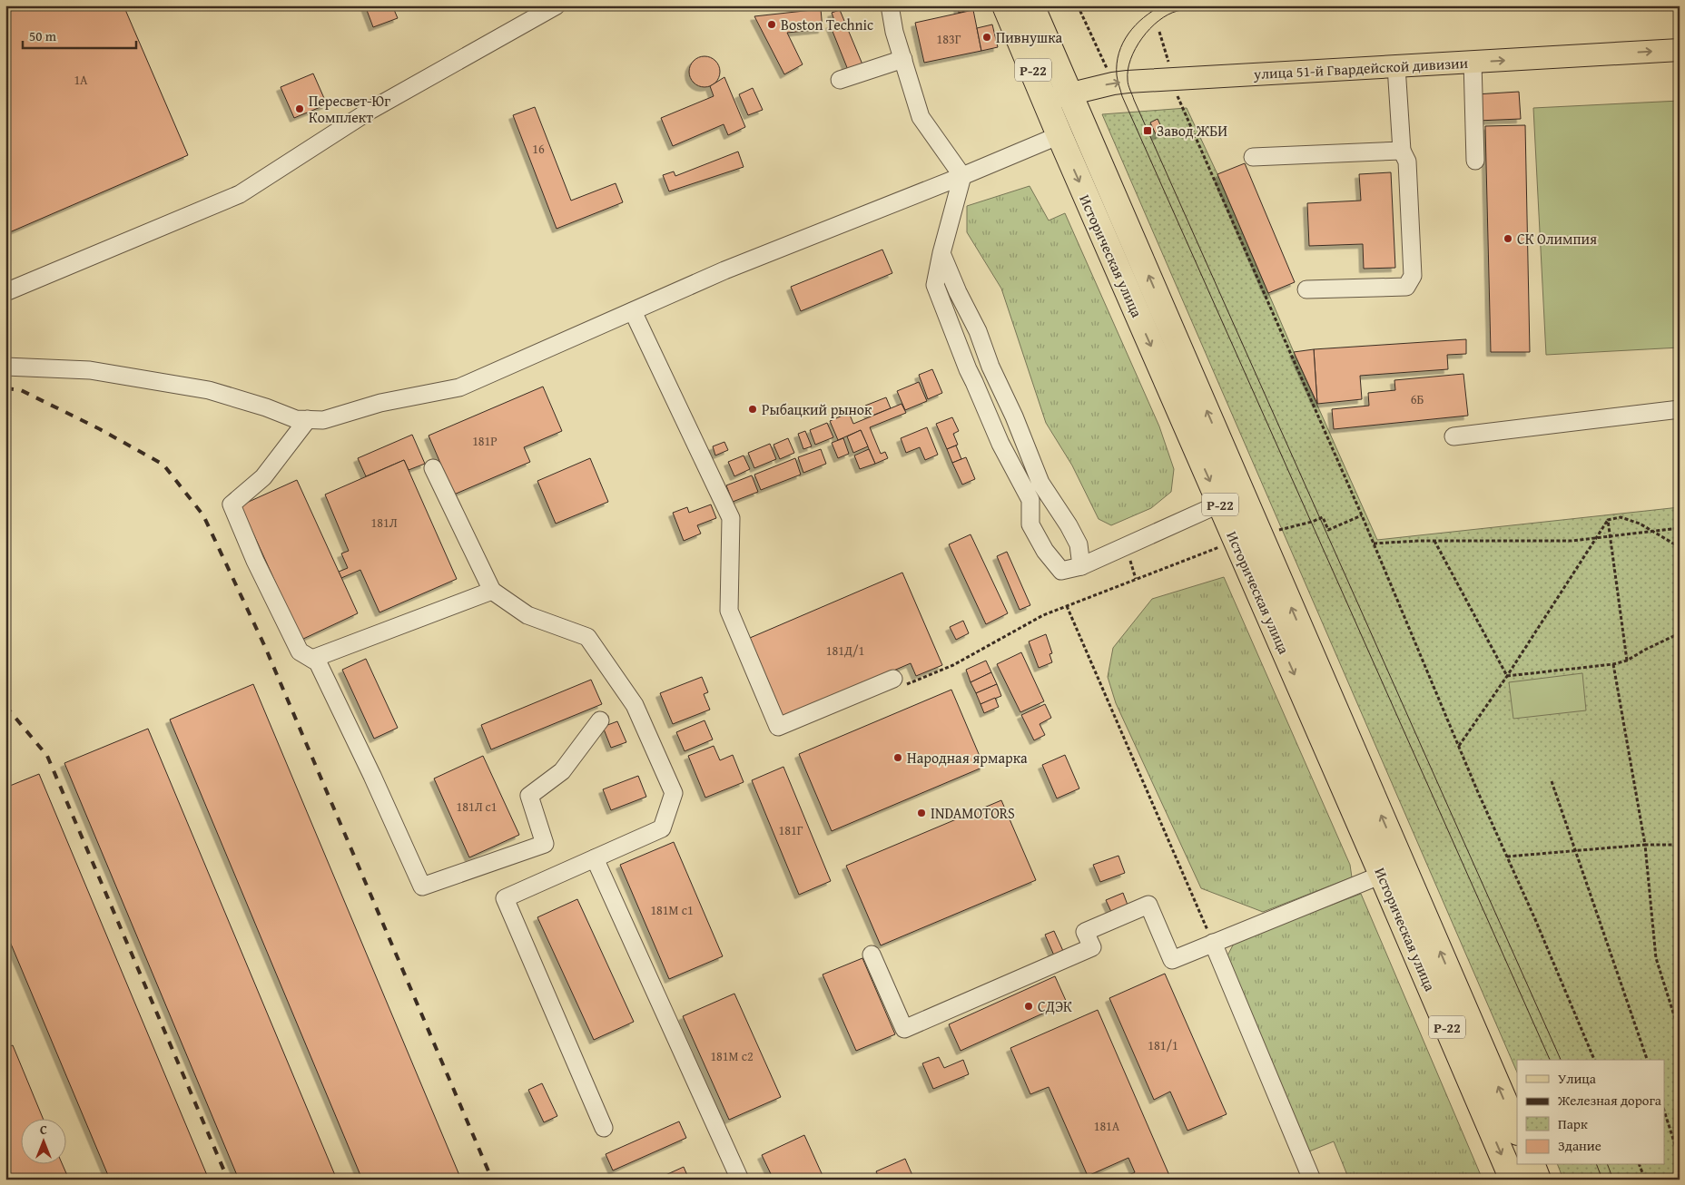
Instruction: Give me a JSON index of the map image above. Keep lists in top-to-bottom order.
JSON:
{
  "streets": {
    "highway": ["Р-22", "Историческая улица"],
    "main road": ["улица 51-й Гвардейской дивизии"]
  },
  "crossings": [
    ["улица 51-й Гвардейской дивизии", "Историческая улица"]
  ],
  "one_way": ["улица 51-й Гвардейской дивизии"],
  "places": {
    "other": [
      "Boston Technic",
      "Пивнушка",
      "Пересвет-Юг Комплект",
      "СК Олимпия",
      "Рыбацкий рынок",
      "Народная ярмарка",
      "INDAMOTORS",
      "СДЭК"
    ],
    "transit": ["Завод ЖБИ"]
  },
  "house_numbers": [
    "183Г",
    "1А",
    "16",
    "6Б",
    "181Р",
    "181Л",
    "181Д/1",
    "181Л с1",
    "181Г",
    "181М с1",
    "181/1",
    "181М с2",
    "181А"
  ],
  "legend": [
    "Улица",
    "Железная дорога",
    "Парк",
    "Здание"
  ],
  "scale_bar": "50 m",
  "north": "top"
}
